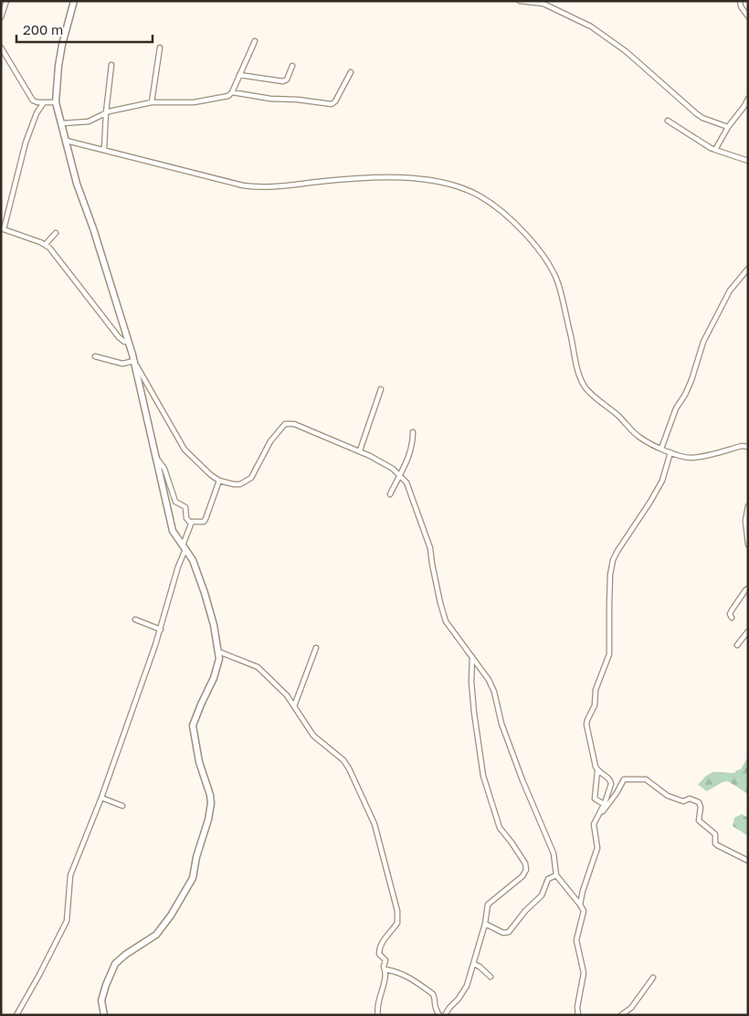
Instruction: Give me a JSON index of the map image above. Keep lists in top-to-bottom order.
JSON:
{
  "scale_bar": "200 m"
}
